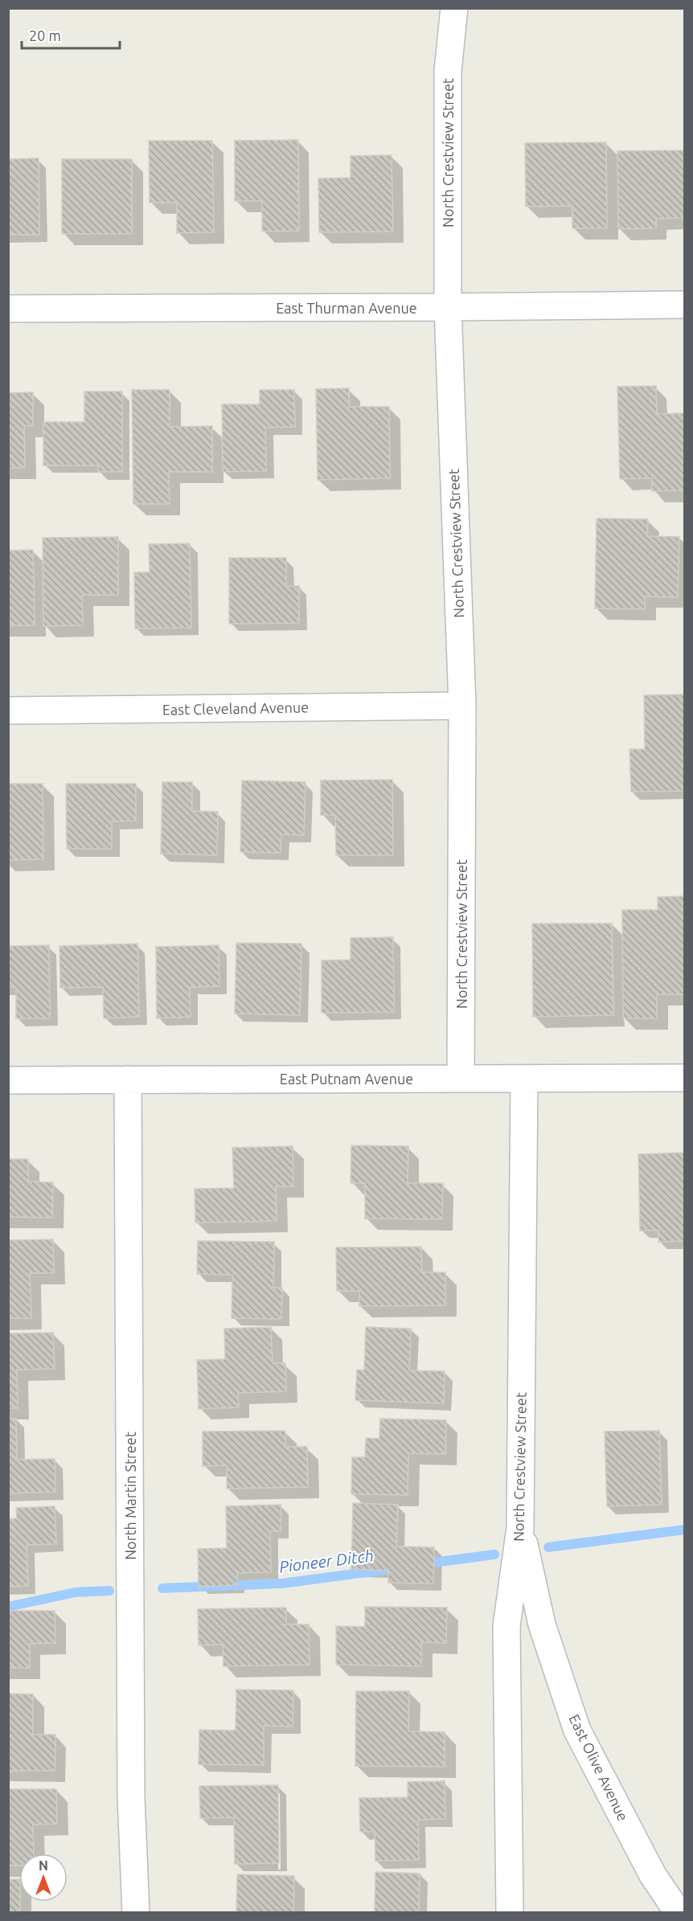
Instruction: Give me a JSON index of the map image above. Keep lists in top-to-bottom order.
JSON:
{
  "streets": {
    "street": [
      "North Crestview Street",
      "East Thurman Avenue",
      "East Cleveland Avenue",
      "East Putnam Avenue",
      "North Martin Street",
      "East Olive Avenue"
    ]
  },
  "crossings": [
    ["North Crestview Street", "East Thurman Avenue"],
    ["North Crestview Street", "East Cleveland Avenue"],
    ["North Crestview Street", "East Putnam Avenue"],
    ["North Crestview Street", "East Olive Avenue"],
    ["East Putnam Avenue", "North Martin Street"]
  ],
  "water": ["Pioneer Ditch"],
  "scale_bar": "20 m",
  "north": "top"
}
